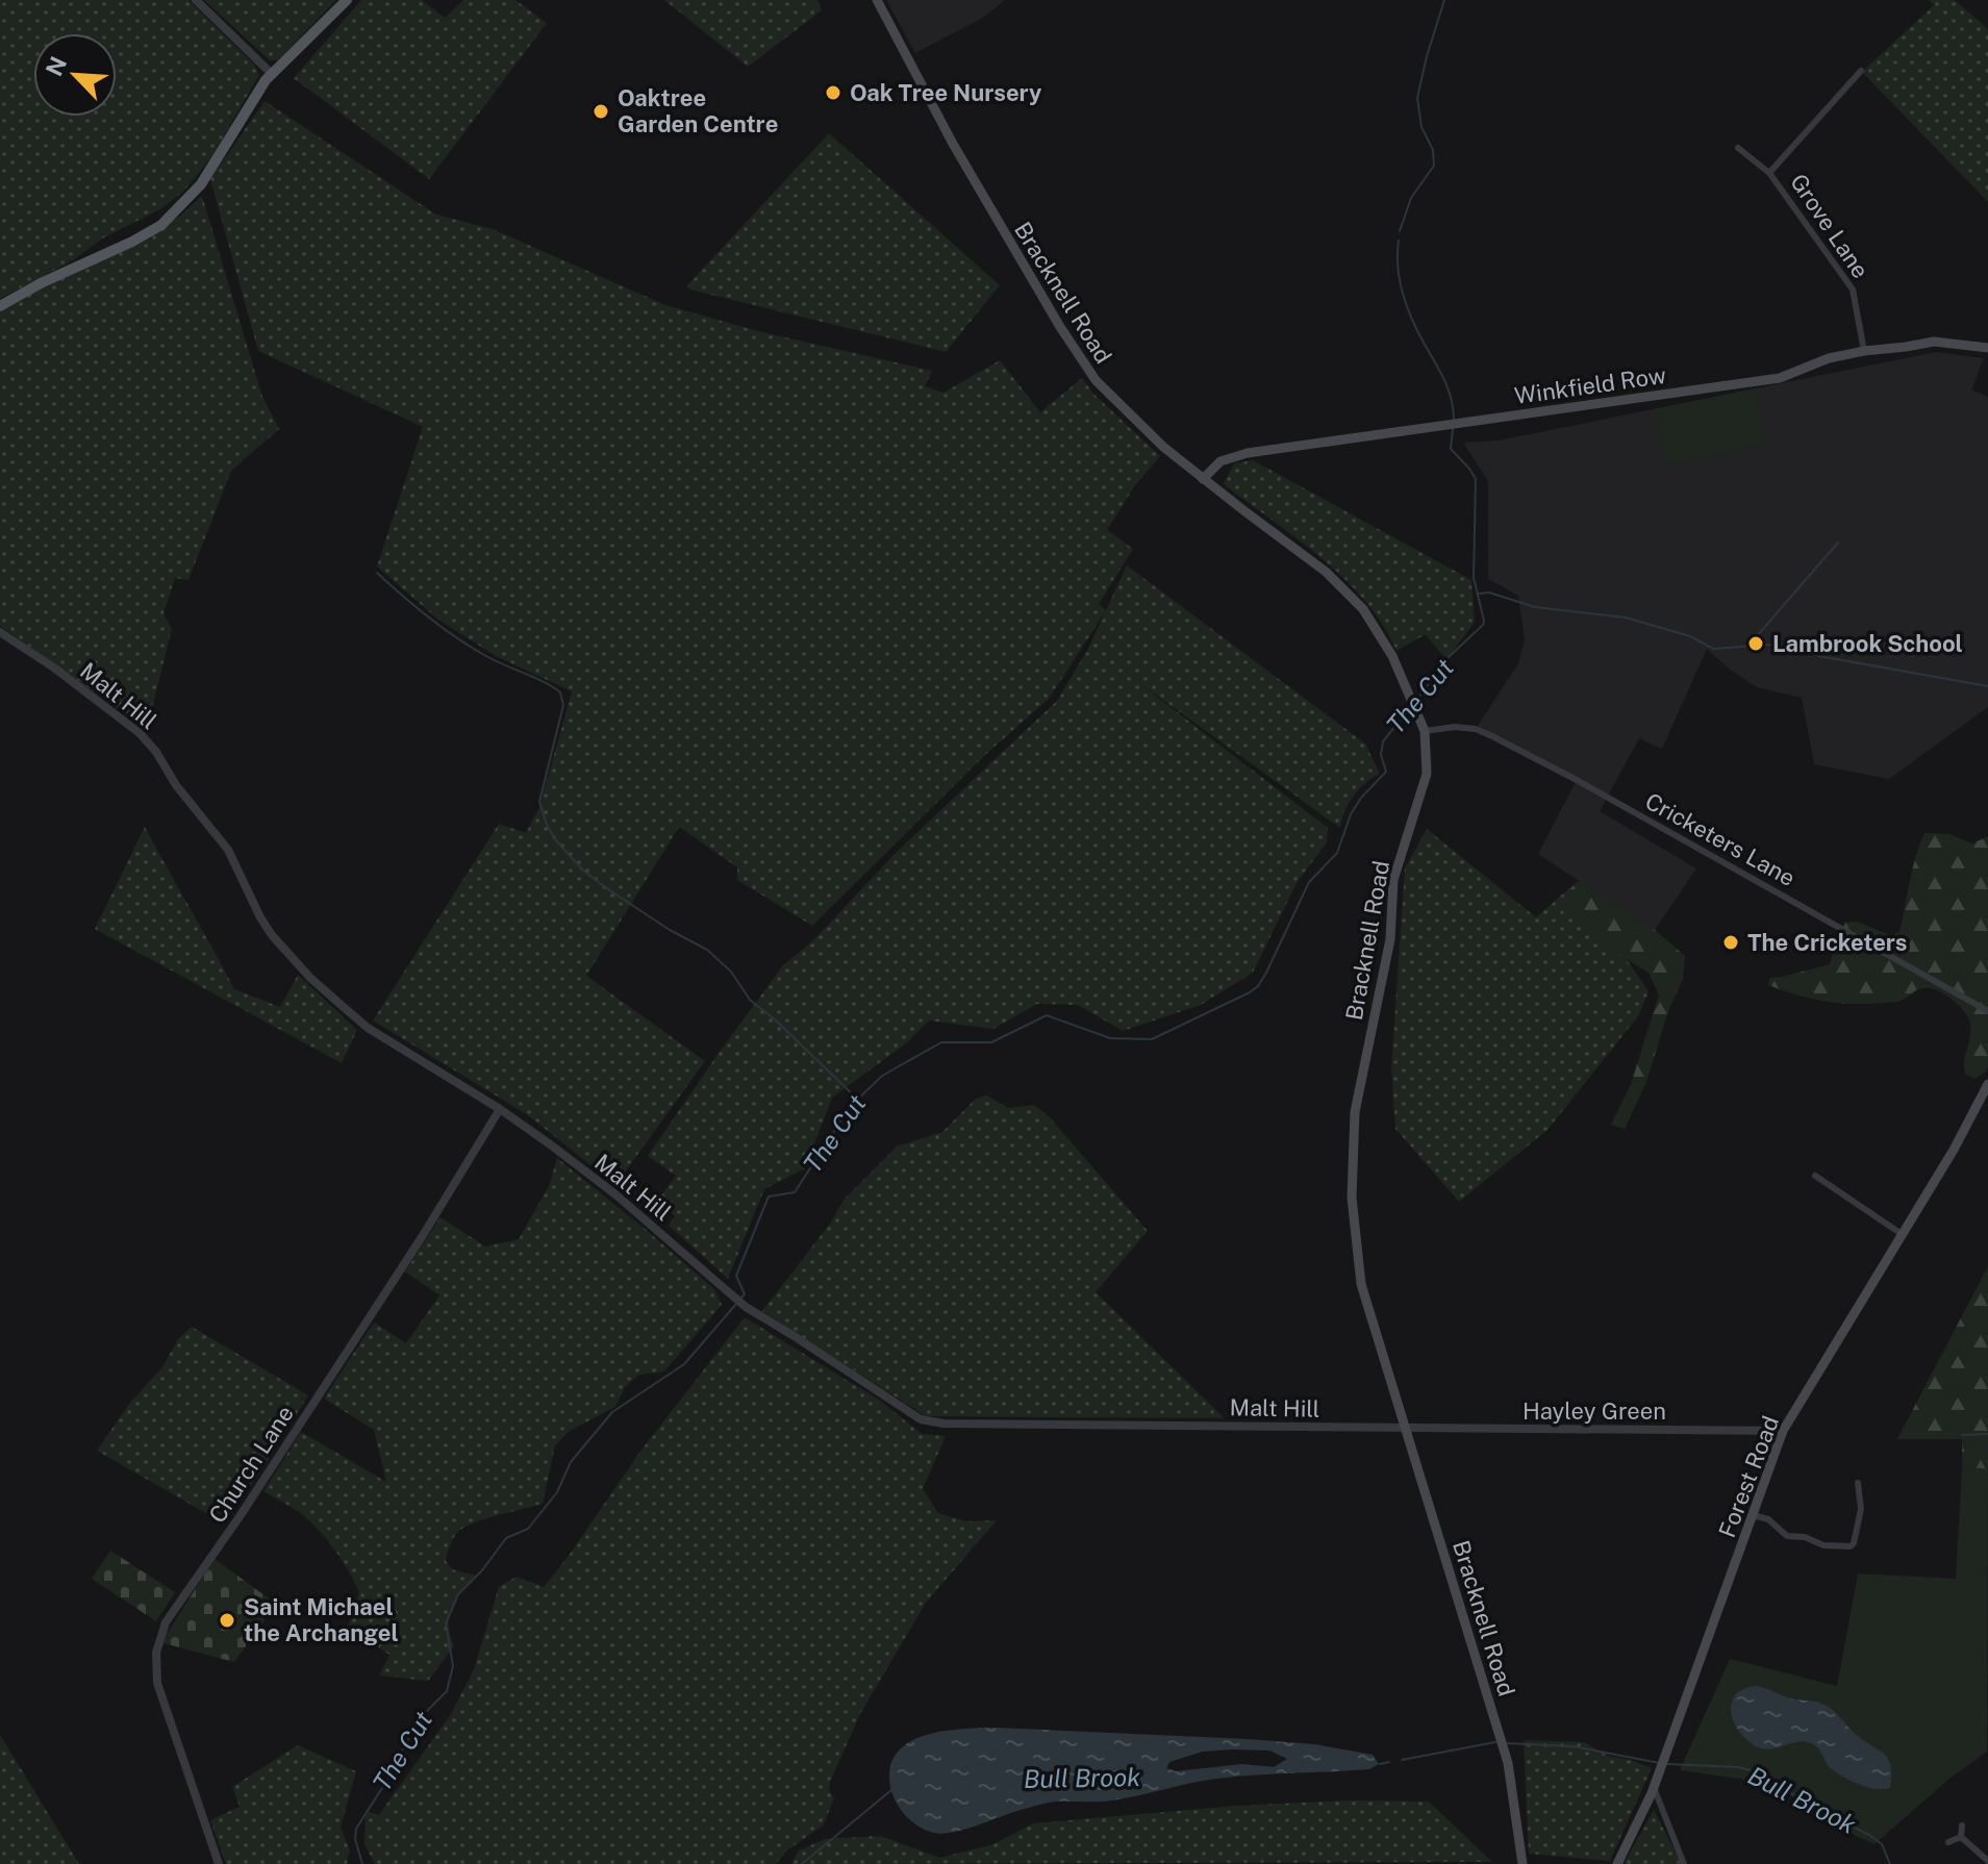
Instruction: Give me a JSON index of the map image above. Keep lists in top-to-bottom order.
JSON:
{
  "streets": {
    "main road": ["Bracknell Road", "Winkfield Row", "Forest Road"],
    "street": [
      "Grove Lane",
      "Malt Hill",
      "Cricketers Lane",
      "Hayley Green",
      "Church Lane"
    ]
  },
  "crossings": [
    ["Grove Lane", "Winkfield Row"],
    ["Bracknell Road", "Winkfield Row"],
    ["Bracknell Road", "Malt Hill"],
    ["Bracknell Road", "Cricketers Lane"],
    ["Bracknell Road", "Hayley Green"],
    ["Malt Hill", "Hayley Green"],
    ["Malt Hill", "Church Lane"],
    ["Hayley Green", "Forest Road"]
  ],
  "water": ["The Cut", "Bull Brook"],
  "places": [
    "Oak Tree Nursery",
    "Oaktree Garden Centre",
    "Lambrook School",
    "The Cricketers",
    "Saint Michael the Archangel"
  ],
  "north": "top left"
}
